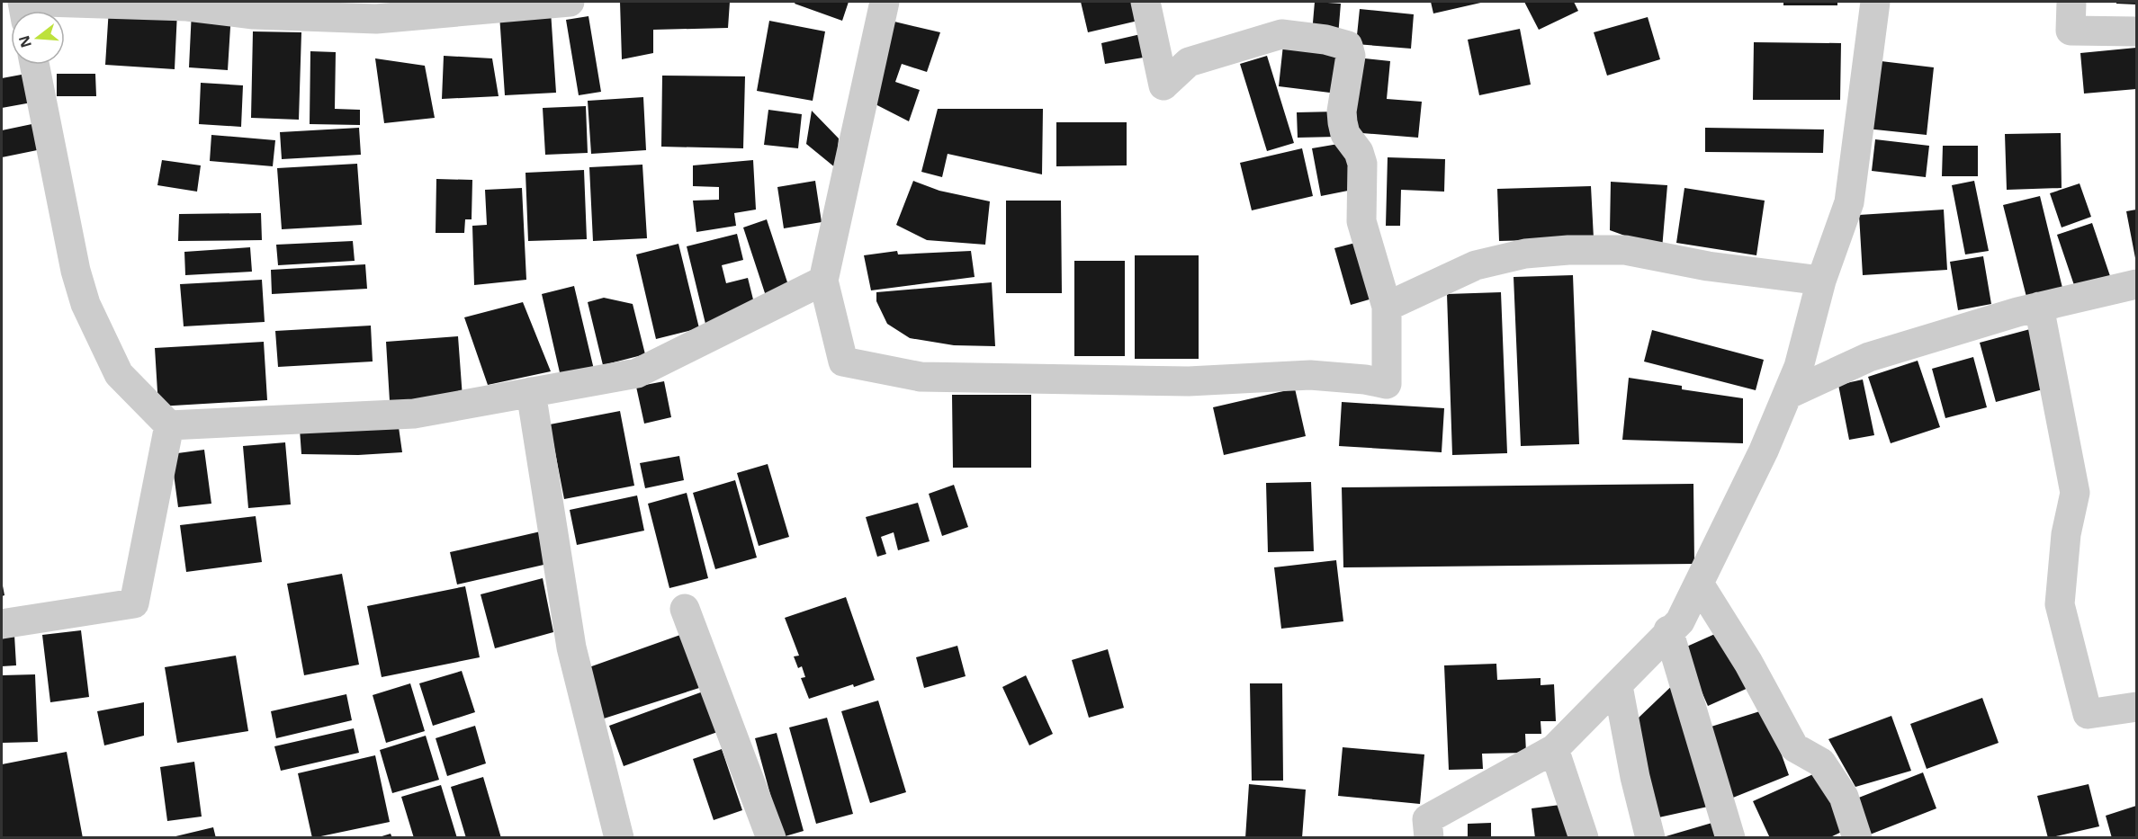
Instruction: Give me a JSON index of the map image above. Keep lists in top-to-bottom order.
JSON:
{
  "north": "left"
}
